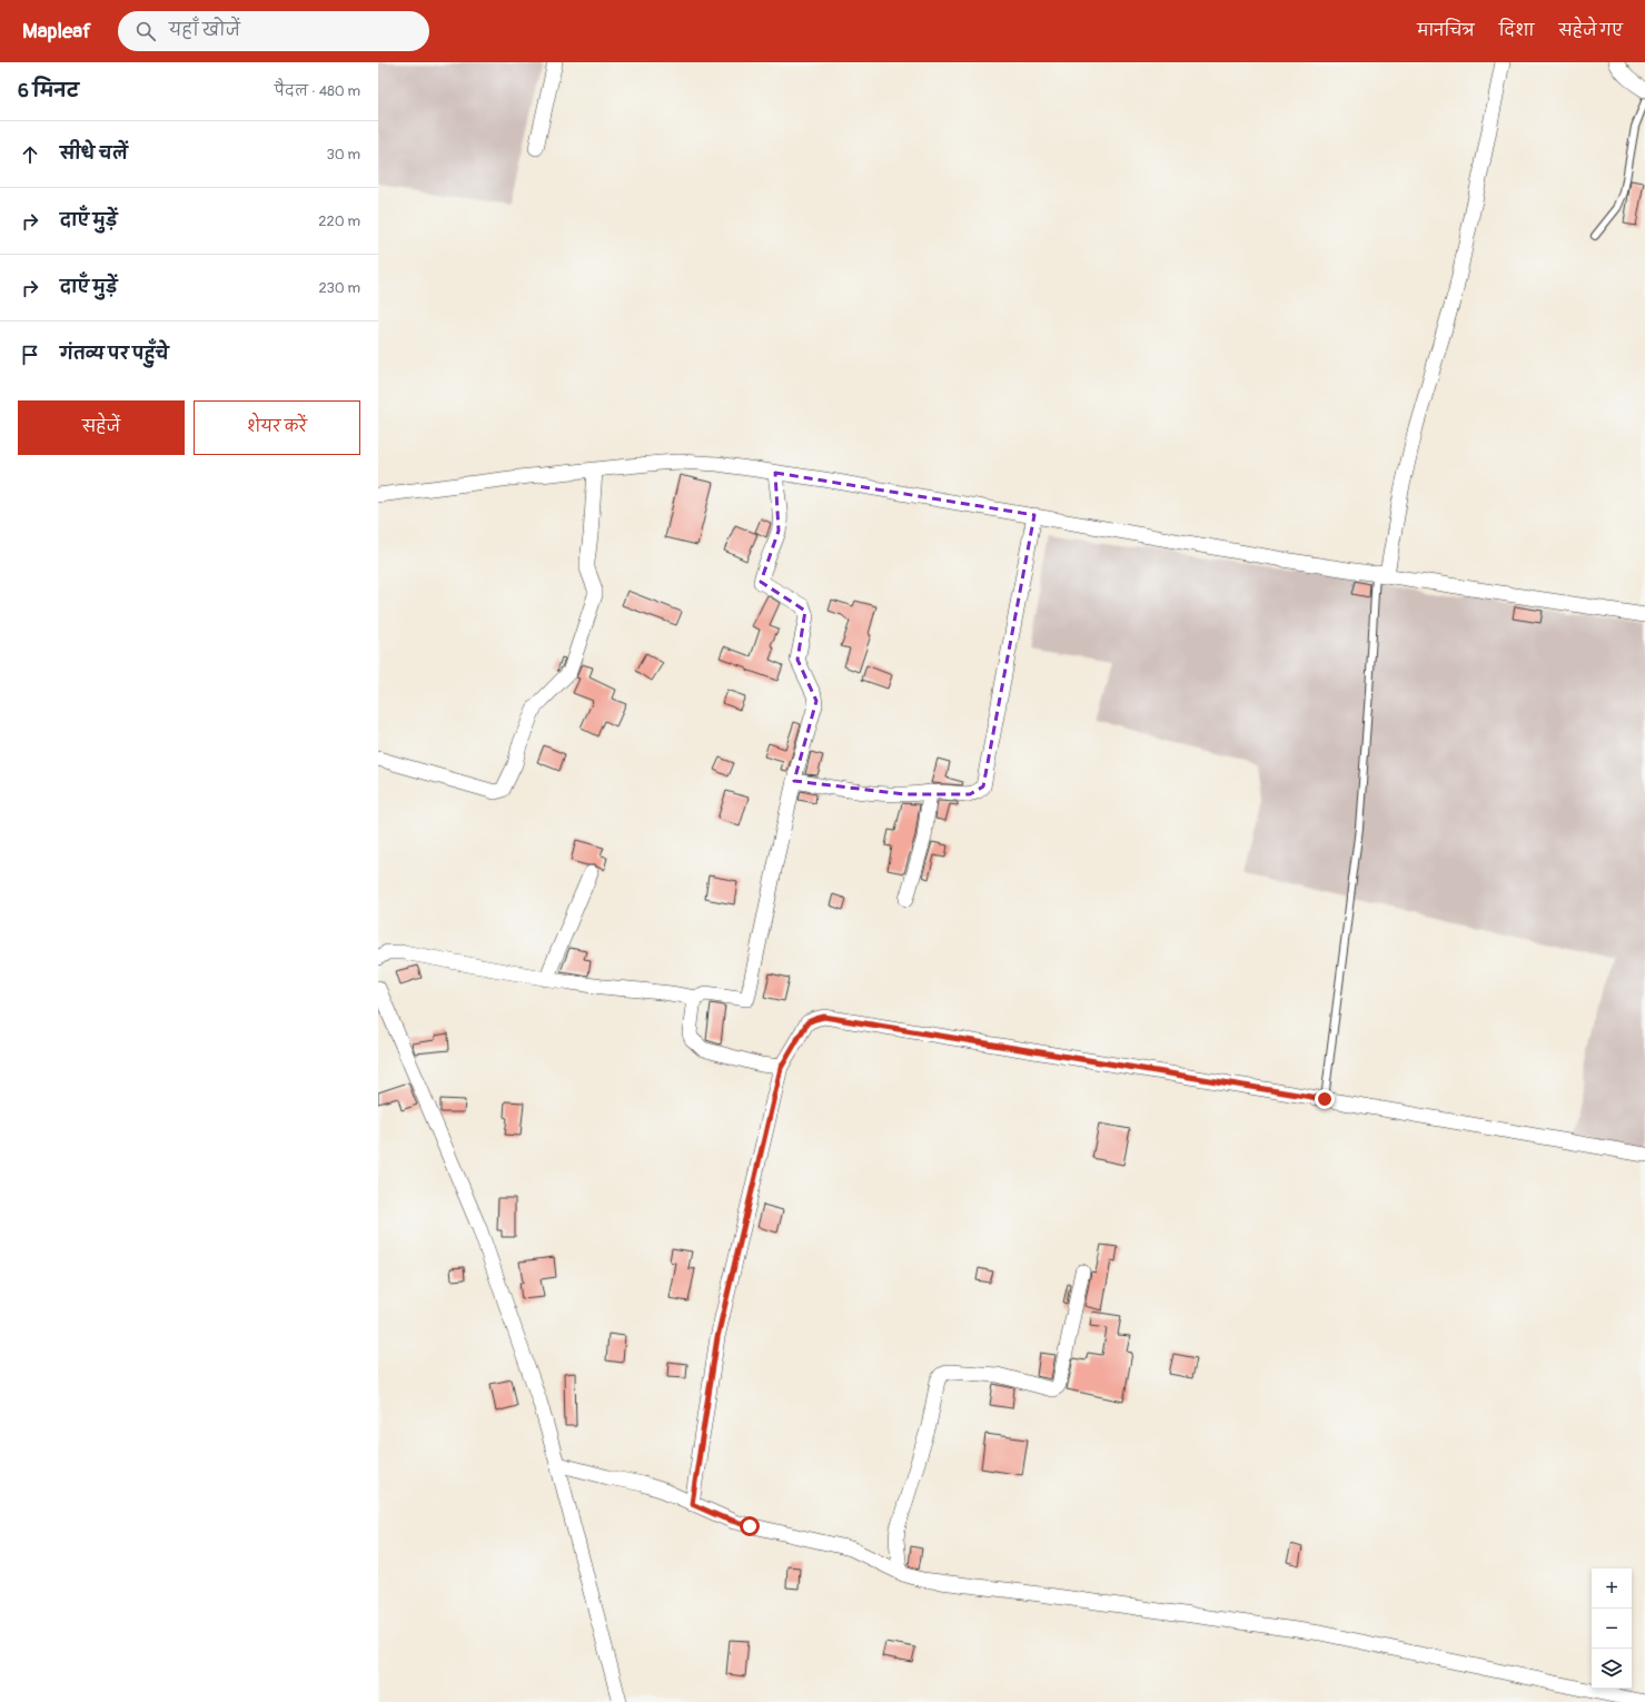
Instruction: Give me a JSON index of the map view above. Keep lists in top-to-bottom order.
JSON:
{
  "page": {
    "header": "Mapleaf",
    "search": "यहाँ खोजें",
    "nav": ["मानचित्र", "दिशा", "सहेजे गए"],
    "heading": ["6 मिनट", "पैदल · 480 m"],
    "list": [
      ["सीधे चलें", "30 m"],
      ["दाएँ मुड़ें", "220 m"],
      ["दाएँ मुड़ें", "230 m"],
      "गंतव्य पर पहुँचे"
    ],
    "buttons": ["सहेजें", "शेयर करें"],
    "map_buttons": ["+", "−"]
  }
}
